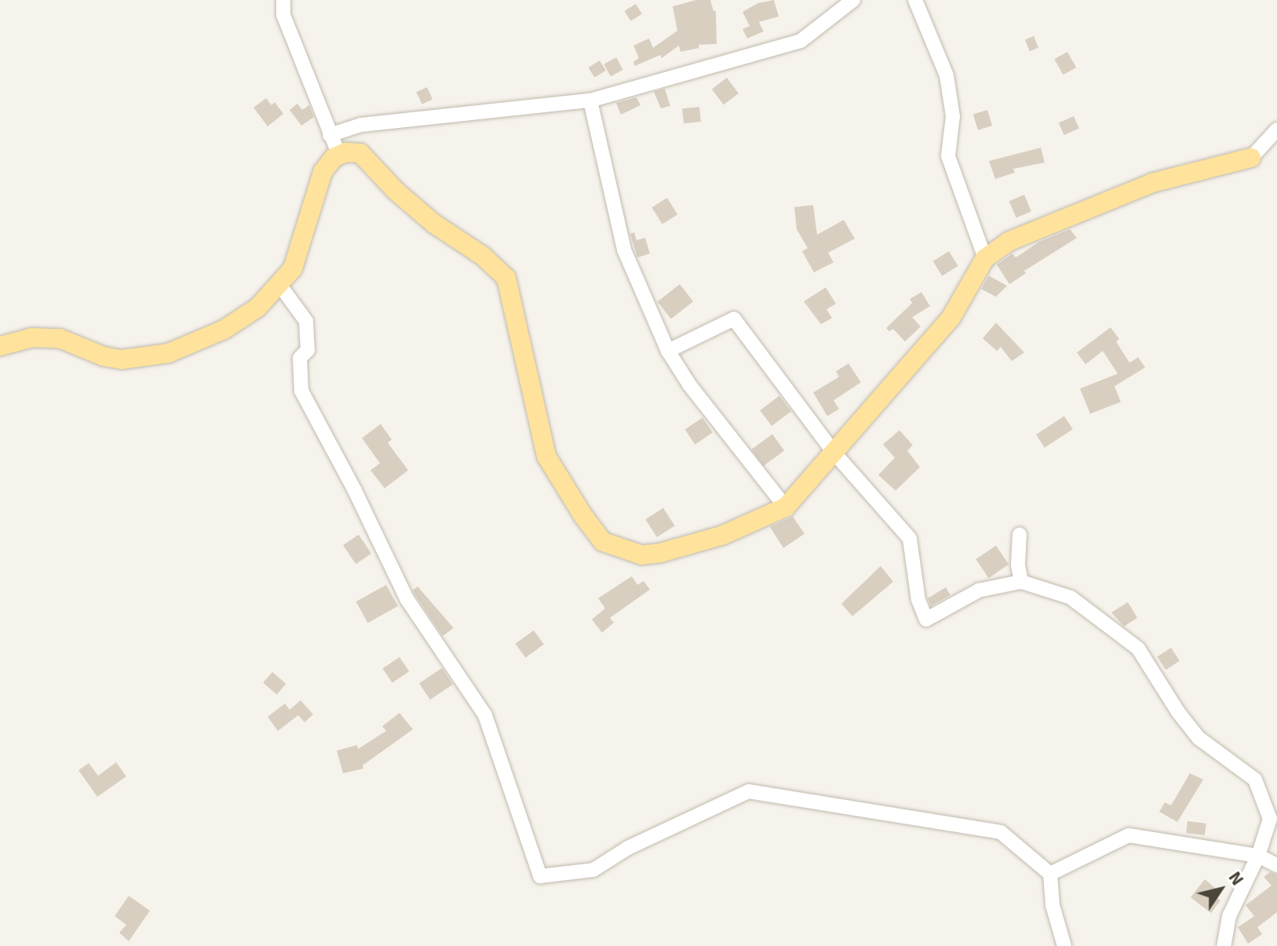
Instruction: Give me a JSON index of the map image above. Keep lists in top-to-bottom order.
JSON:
{
  "north": "top right"
}
